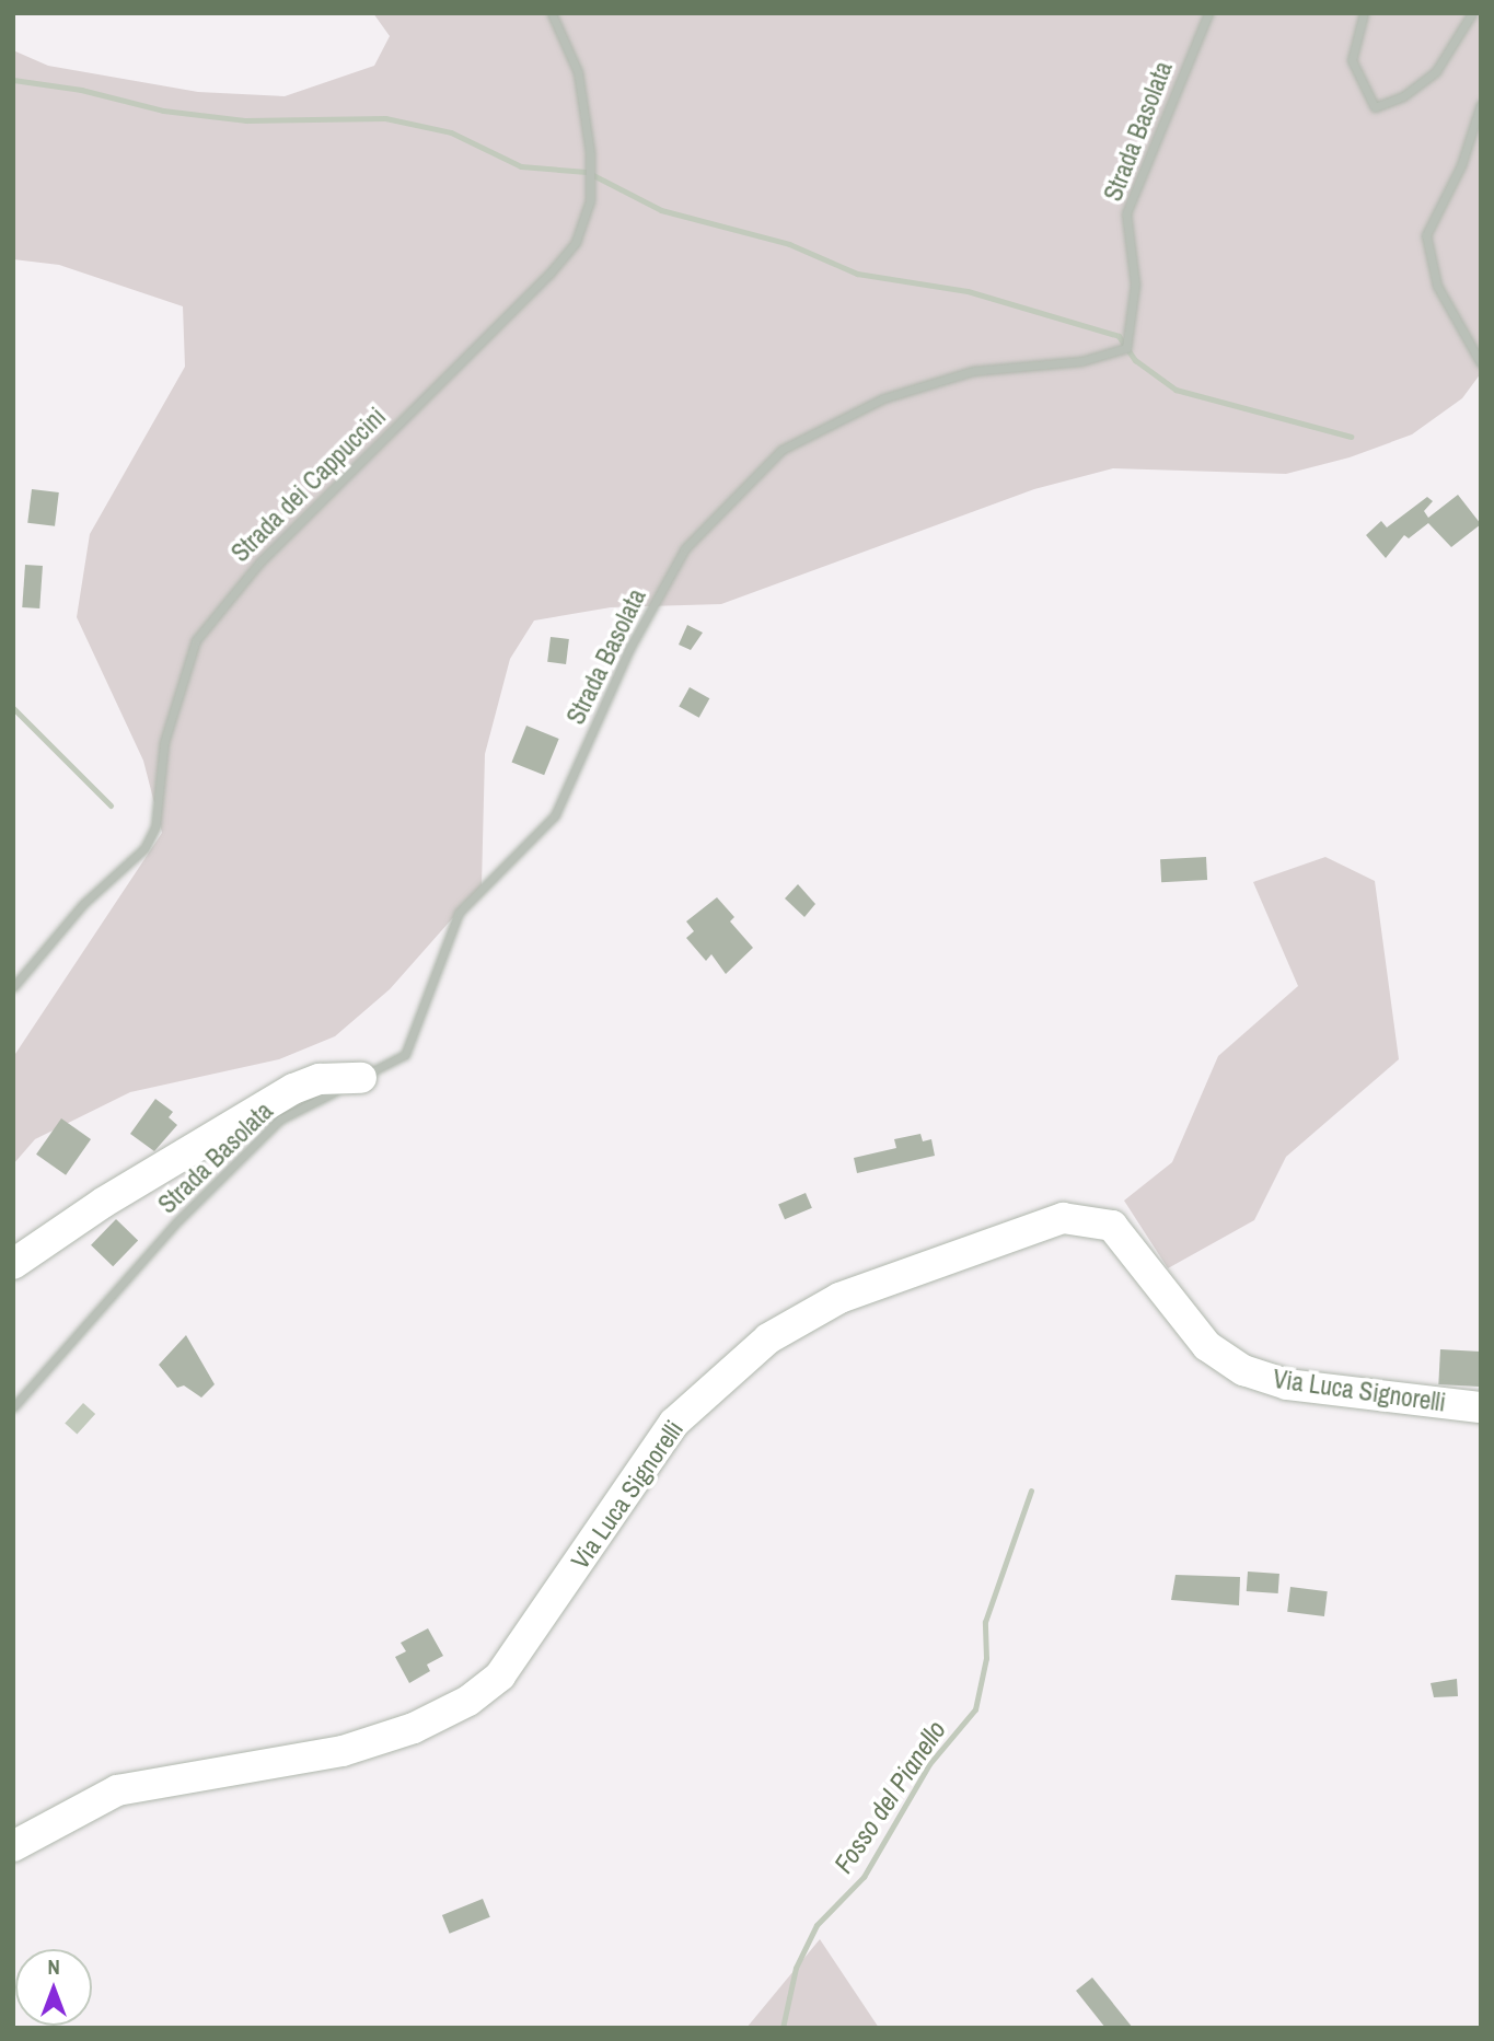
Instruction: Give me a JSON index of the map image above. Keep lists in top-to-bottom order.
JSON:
{
  "streets": {
    "main road": ["Via Luca Signorelli"],
    "street": ["Strada Basolata", "Strada dei Cappuccini"]
  },
  "water": ["Fosso del Pianello"],
  "north": "top"
}
